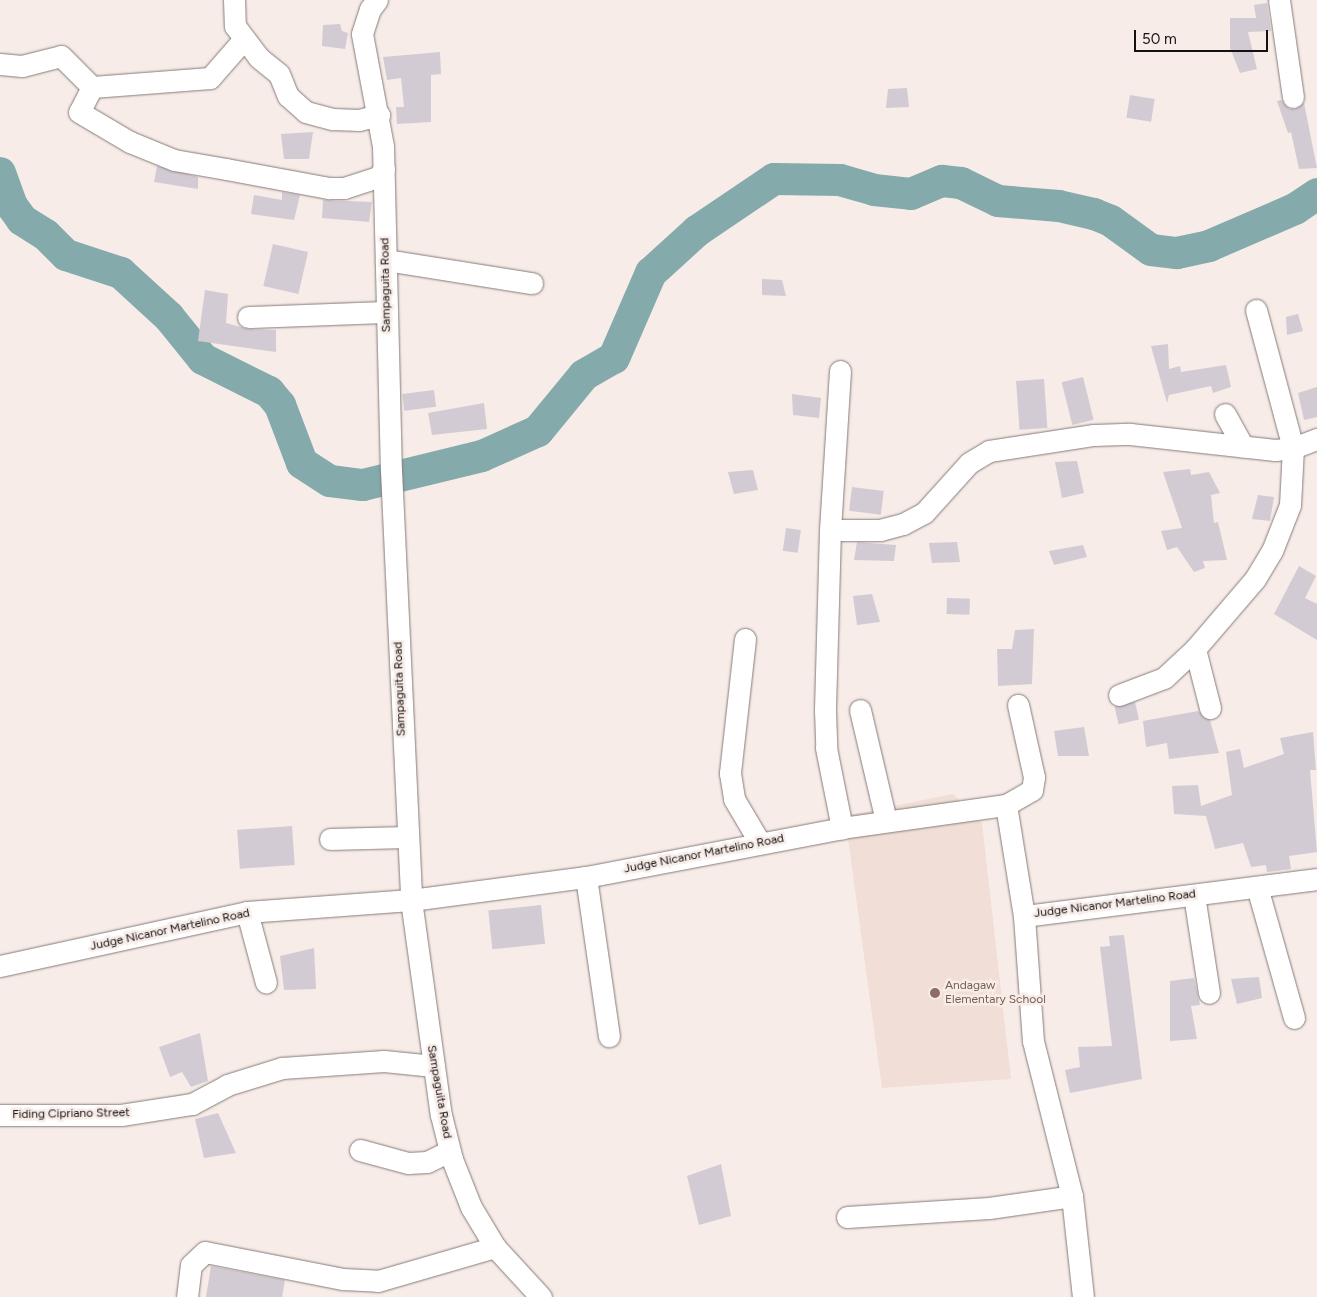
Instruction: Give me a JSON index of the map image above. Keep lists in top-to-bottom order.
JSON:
{
  "streets": {
    "street": ["Sampaguita Road", "Judge Nicanor Martelino Road", "Fiding Cipriano Street"]
  },
  "crossings": [
    ["Sampaguita Road", "Judge Nicanor Martelino Road"],
    ["Sampaguita Road", "Fiding Cipriano Street"]
  ],
  "places": ["Andagaw Elementary School"],
  "scale_bar": "50 m"
}
